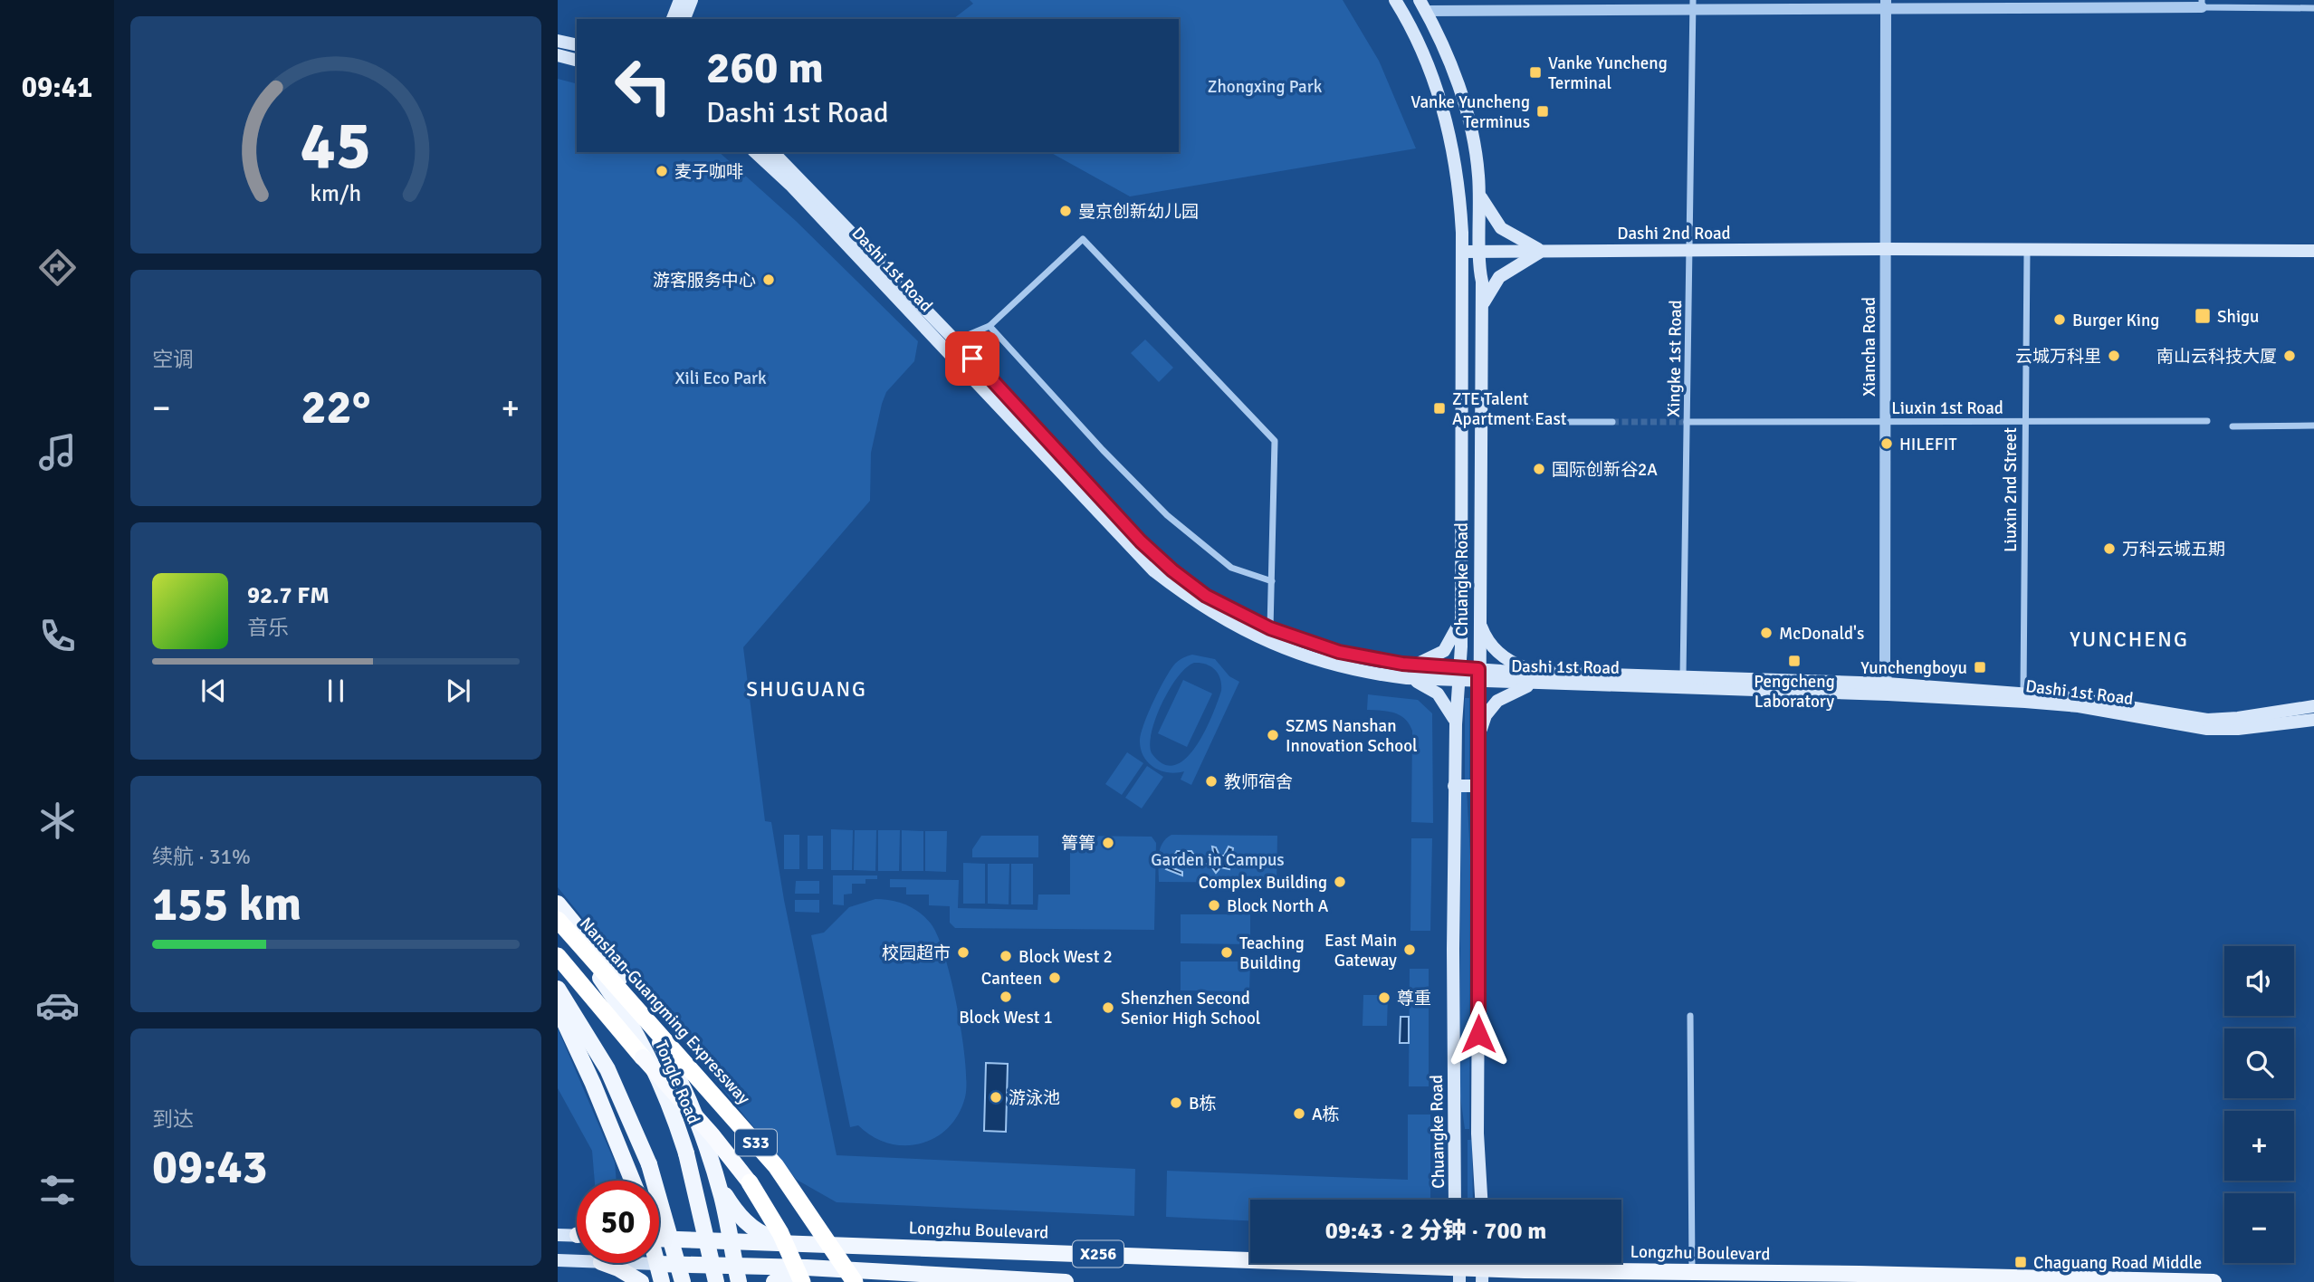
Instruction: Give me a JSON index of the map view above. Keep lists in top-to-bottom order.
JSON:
{
  "streets": {
    "highway": ["Nanshan-Guangming Expressway", "S33"],
    "main road": [
      "Dashi 2nd Road",
      "Dashi 1st Road",
      "Chuangke Road",
      "Tongle Road",
      "Longzhu Boulevard",
      "X256"
    ],
    "street": [
      "Xiancha Road",
      "Xingke 1st Road",
      "Liuxin 1st Road",
      "Liuxin 2nd Street"
    ]
  },
  "crossings": [
    ["Dashi 2nd Road", "Xiancha Road"],
    ["Dashi 2nd Road", "Xingke 1st Road"],
    ["Dashi 2nd Road", "Liuxin 2nd Street"],
    ["Dashi 2nd Road", "Chuangke Road"],
    ["Dashi 1st Road", "Xiancha Road"],
    ["Dashi 1st Road", "Xingke 1st Road"],
    ["Dashi 1st Road", "Liuxin 2nd Street"],
    ["Dashi 1st Road", "Chuangke Road"],
    ["Xiancha Road", "Liuxin 1st Road"],
    ["Xingke 1st Road", "Liuxin 1st Road"],
    ["Liuxin 1st Road", "Liuxin 2nd Street"],
    ["Nanshan-Guangming Expressway", "Tongle Road"],
    ["Longzhu Boulevard", "X256"]
  ],
  "districts": ["YUNCHENG", "SHUGUANG"],
  "parks": ["Zhongxing Park", "Xili Eco Park", "Garden in Campus"],
  "places": {
    "transit": [
      "Vanke Yuncheng Terminal",
      "Vanke Yuncheng Terminus",
      "Shigu",
      "ZTE Talent Apartment East",
      "Pengcheng Laboratory",
      "Yunchengboyu",
      "Chaguang Road Middle"
    ],
    "other": [
      "麦子咖啡",
      "曼京创新幼儿园",
      "游客服务中心",
      "Burger King",
      "云城万科里",
      "南山云科技大厦",
      "HILEFIT",
      "国际创新谷2A",
      "万科云城五期",
      "McDonald's",
      "SZMS Nanshan Innovation School",
      "教师宿舍",
      "箐箐",
      "Complex Building",
      "Block North A",
      "East Main Gateway",
      "校园超市",
      "Teaching Building",
      "Block West 2",
      "Canteen",
      "Block West 1",
      "尊重",
      "Shenzhen Second Senior High School",
      "游泳池",
      "B栋",
      "A栋"
    ]
  },
  "page": {
    "tabs": "09:41",
    "turn": ["260 m", "Dashi 1st Road"],
    "tile": [
      "空调",
      ["续航 · 31%", "155 km"],
      ["到达", "09:43"]
    ],
    "heat": ["−", "22°", "+"],
    "song": ["92.7 FM", "音乐"],
    "map_buttons": ["+", "−"],
    "limit": "50",
    "trip": "09:43 · 2 分钟 · 700 m",
    "gauge": ["45", "km/h"]
  }
}
